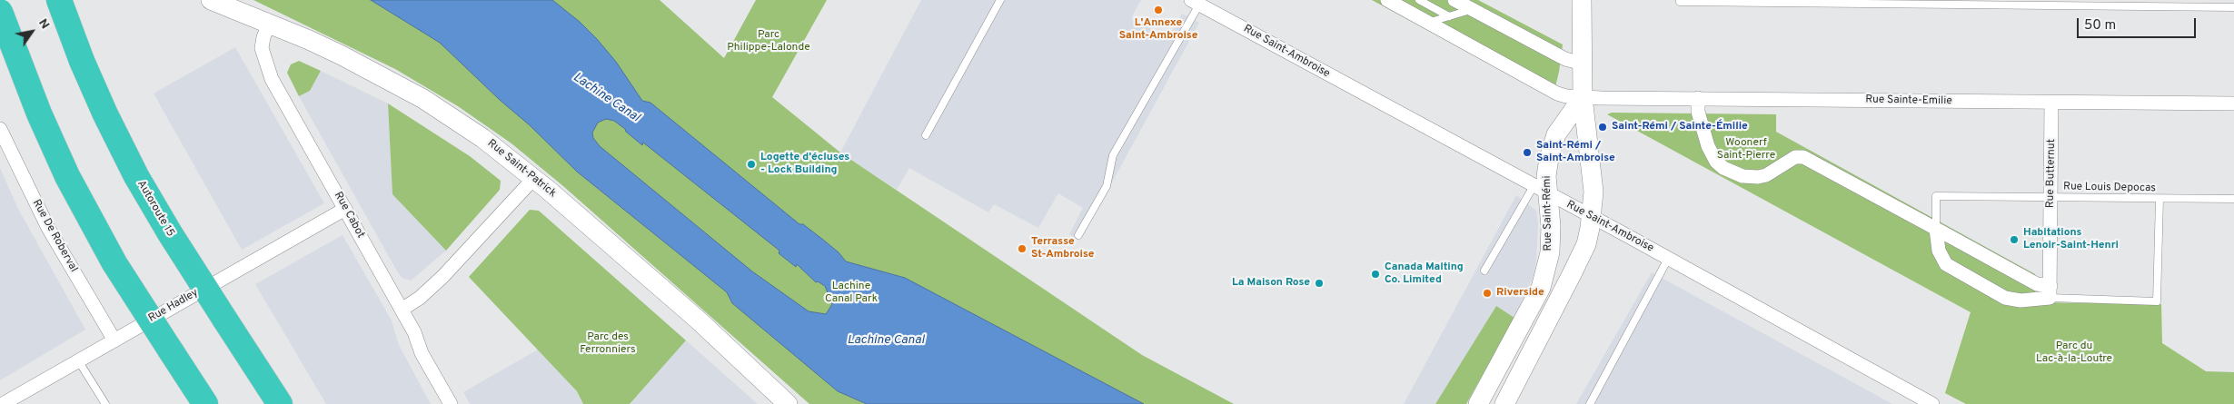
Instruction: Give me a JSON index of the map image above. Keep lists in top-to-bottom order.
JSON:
{
  "streets": {
    "highway": ["Autoroute 15"],
    "main road": ["Rue Saint-Patrick", "Rue Saint-Rémi"],
    "street": [
      "Rue Saint-Ambroise",
      "Rue Sainte-Emilie",
      "Rue Butternut",
      "Rue Cabot",
      "Rue De Roberval",
      "Rue Hadley"
    ],
    "lane": ["Rue Louis Depocas"]
  },
  "crossings": [
    ["Rue Saint-Ambroise", "Rue Saint-Rémi"],
    ["Rue Sainte-Emilie", "Rue Butternut"],
    ["Rue Sainte-Emilie", "Rue Saint-Rémi"],
    ["Rue Saint-Patrick", "Rue Cabot"],
    ["Rue Butternut", "Rue Louis Depocas"],
    ["Rue Cabot", "Rue Hadley"],
    ["Rue De Roberval", "Rue Hadley"]
  ],
  "water": ["Lachine Canal"],
  "parks": [
    "Parc Philippe-Lalonde",
    "Woonerf Saint-Pierre",
    "Lachine Canal Park",
    "Parc des Ferronniers",
    "Parc du Lac-à-la-Loutre"
  ],
  "places": [
    "L'Annexe Saint-Ambroise",
    "Saint-Rémi / Sainte-Émilie",
    "Saint-Rémi / Saint-Ambroise",
    "Logette d'écluses - Lock Building",
    "Habitations Lenoir-Saint-Henri",
    "Terrasse St-Ambroise",
    "Canada Malting Co. Limited",
    "La Maison Rose",
    "Riverside"
  ],
  "scale_bar": "50 m",
  "north": "top right"
}
